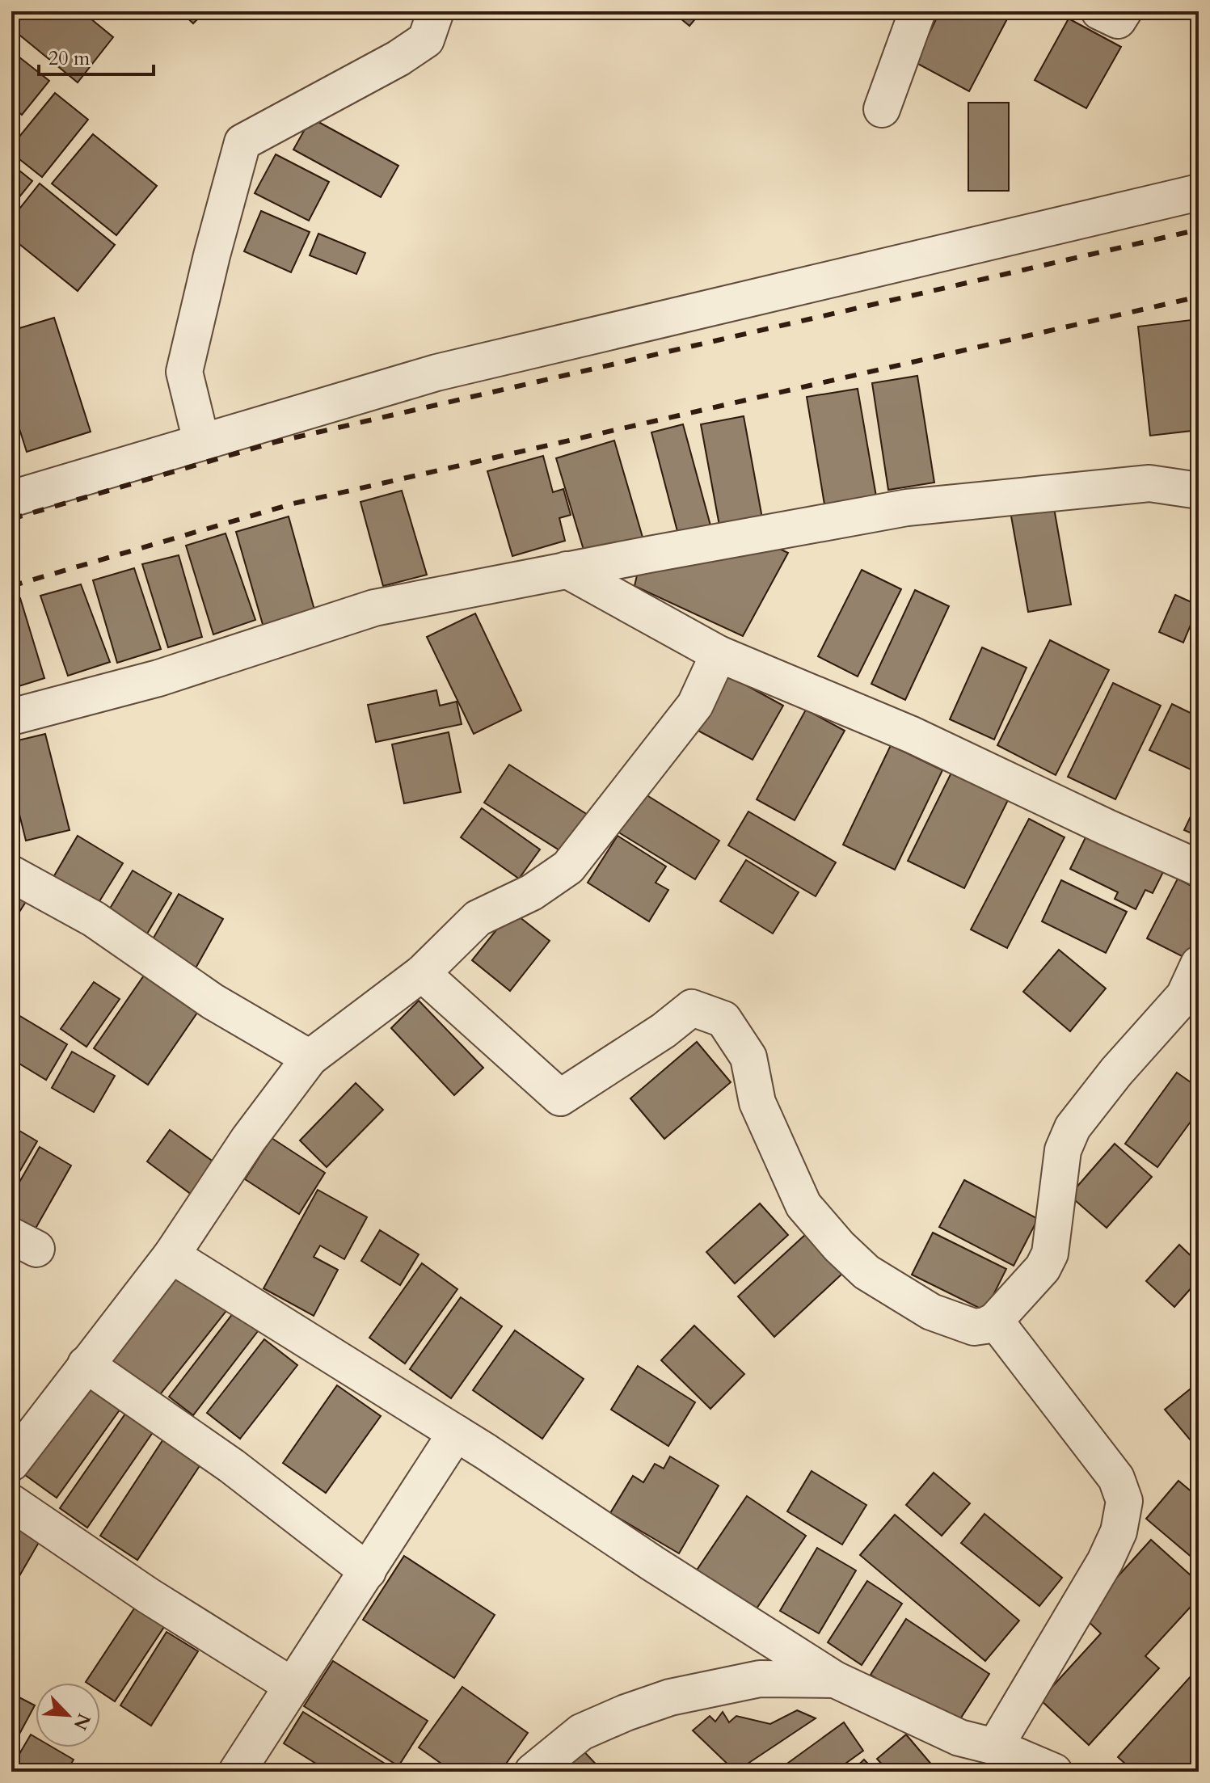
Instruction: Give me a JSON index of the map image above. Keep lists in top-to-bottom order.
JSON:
{
  "scale_bar": "20 m",
  "north": "bottom right"
}
